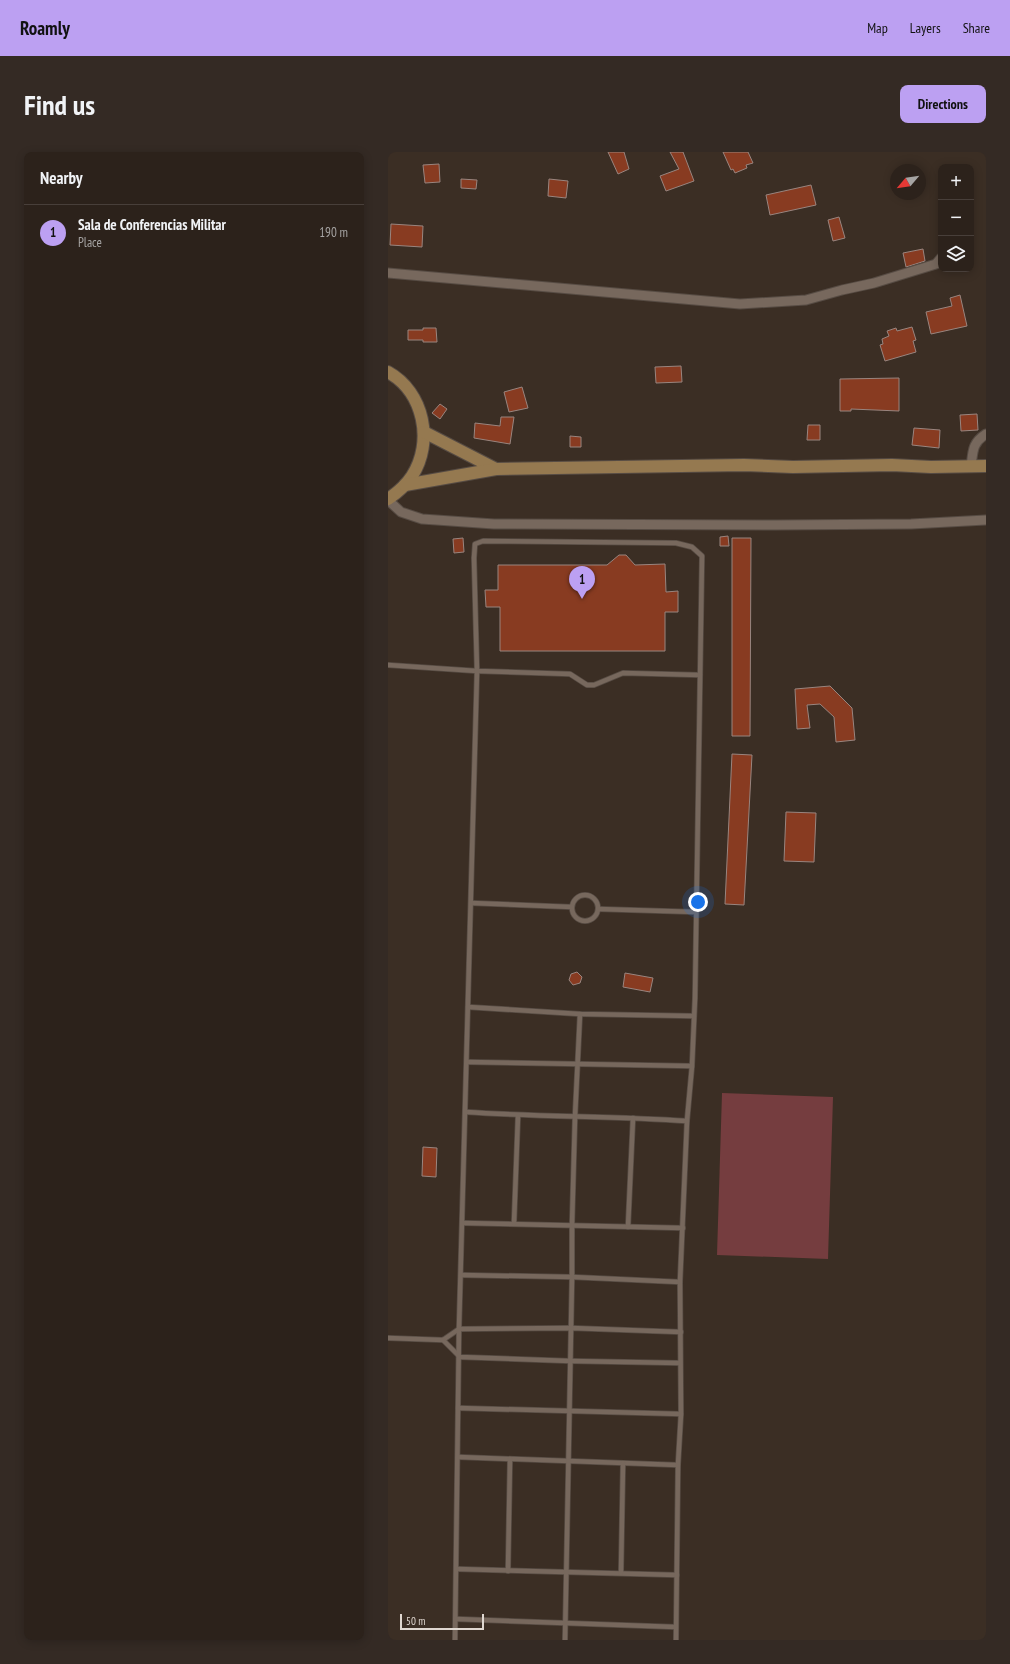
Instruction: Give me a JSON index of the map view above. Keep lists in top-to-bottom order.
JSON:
{
  "scale_bar": "50 m",
  "north": "bottom left",
  "page": {
    "header": "Roamly",
    "nav": ["Map", "Layers", "Share"],
    "buttons": "Directions",
    "title": "Find us",
    "heading": "Nearby",
    "map_buttons": ["+", "−"],
    "list": [
      {
        "mark": "1",
        "name": "Sala de Conferencias Militar",
        "note": "Place",
        "value": "190 m"
      }
    ],
    "pins": "1",
    "scale": "50 m"
  }
}
